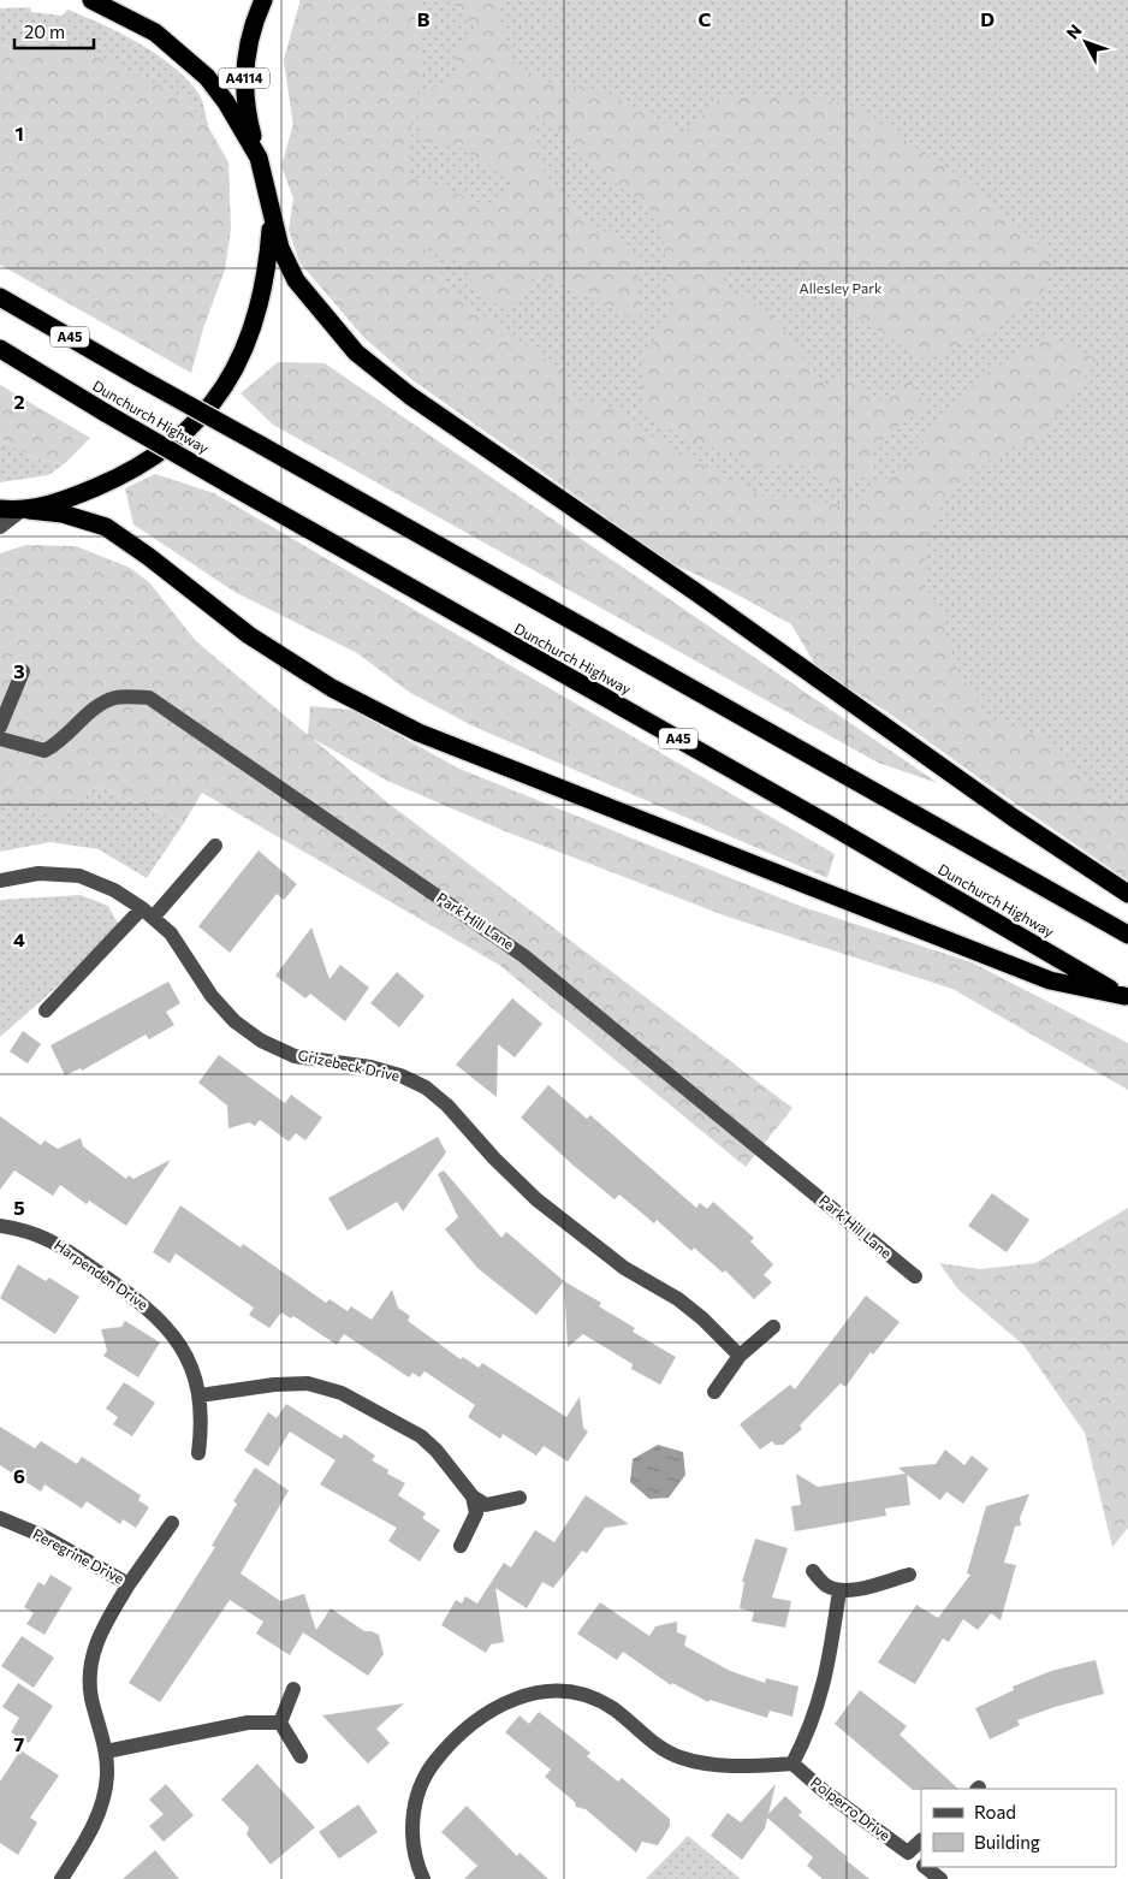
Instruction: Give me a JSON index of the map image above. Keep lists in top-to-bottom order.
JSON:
{
  "streets": {
    "highway": ["A4114", "A45", "Dunchurch Highway"],
    "street": [
      "Park Hill Lane",
      "Grizebeck Drive",
      "Harpenden Drive",
      "Peregrine Drive",
      "Polperro Drive"
    ]
  },
  "parks": ["Allesley Park"],
  "legend": ["Road", "Building"],
  "scale_bar": "20 m",
  "north": "top left",
  "grid": {
    "columns": ["B", "C", "D"],
    "rows": [
      "1",
      "2",
      "3",
      "4",
      "5",
      "6",
      "7"
    ]
  }
}
